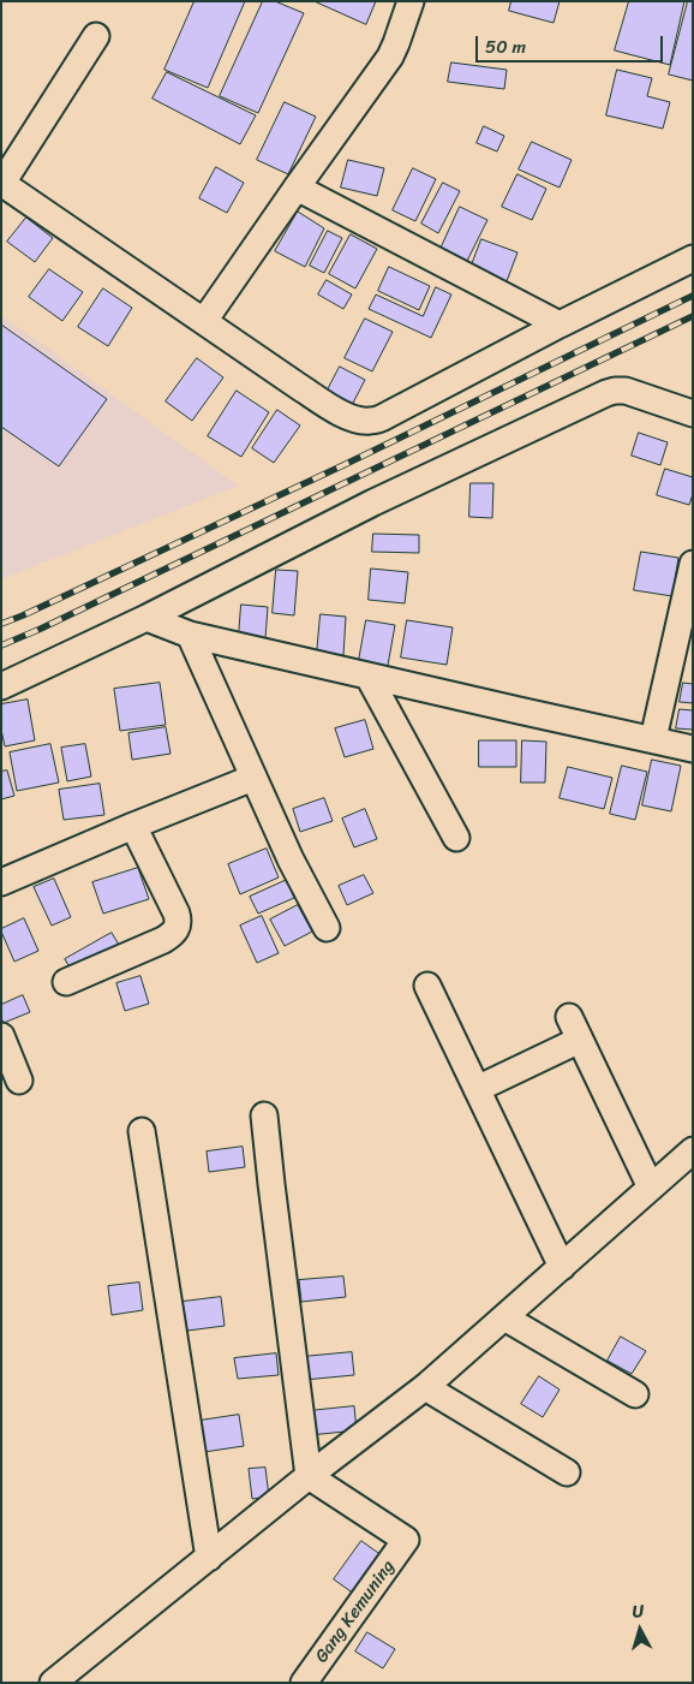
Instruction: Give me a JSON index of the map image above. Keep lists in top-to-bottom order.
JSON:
{
  "streets": {
    "street": ["Gang Kemuning"]
  },
  "scale_bar": "50 m",
  "north": "top"
}
